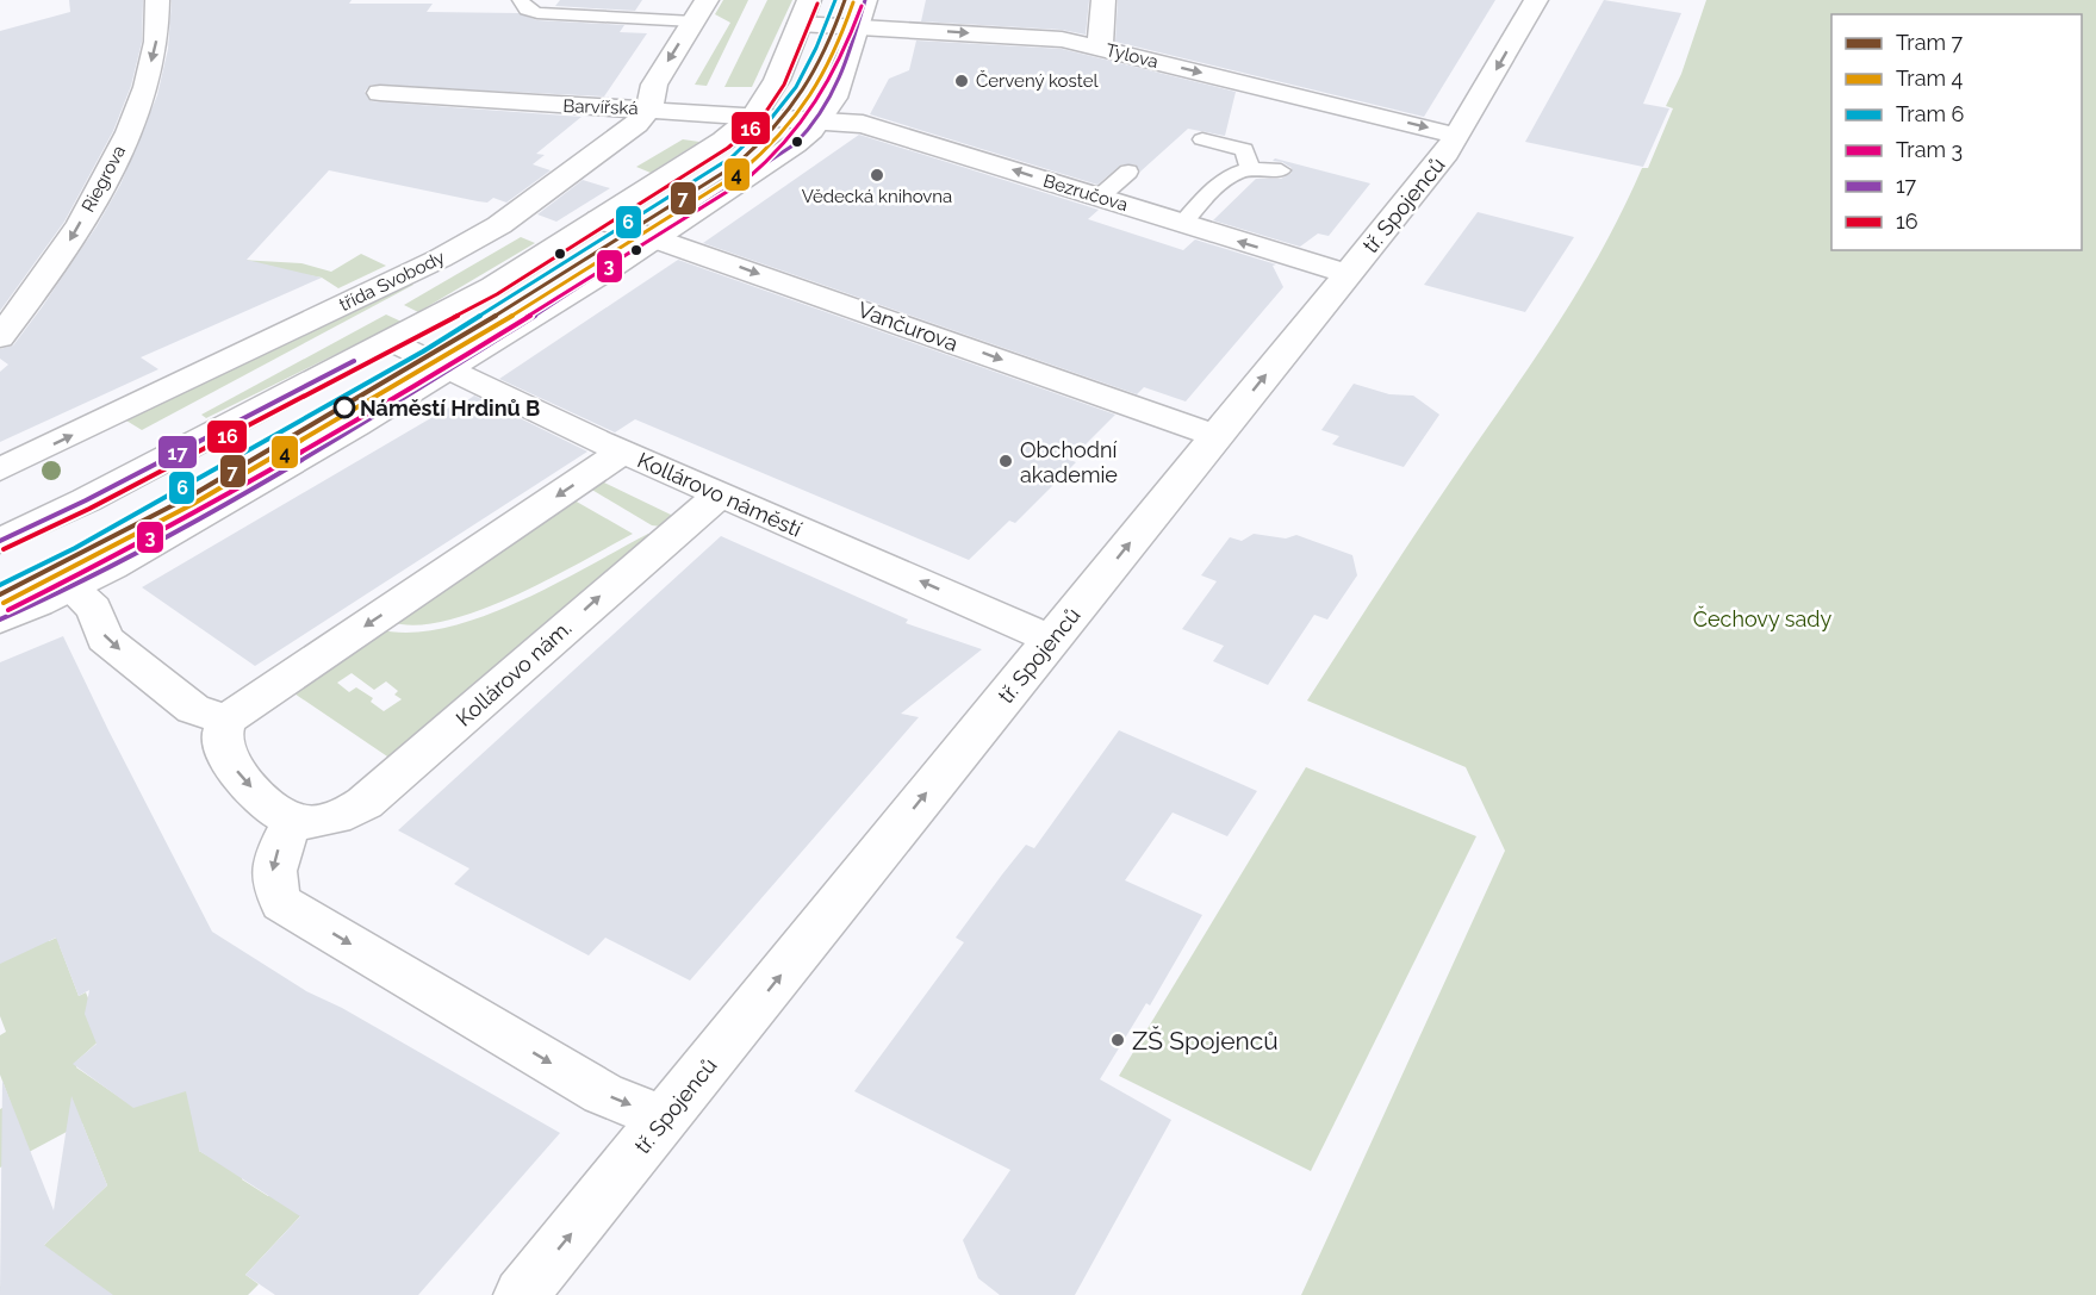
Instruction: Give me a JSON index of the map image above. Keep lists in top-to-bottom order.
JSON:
{
  "streets": {
    "street": [
      "Tylova",
      "Barvířská",
      "Riegrova",
      "Bezručova",
      "tř. Spojenců",
      "třída Svobody",
      "Vančurova",
      "Kollárovo náměstí",
      "Kollárovo nám."
    ]
  },
  "crossings": [
    ["Tylova", "tř. Spojenců"],
    ["Barvířská", "Bezručova"],
    ["Barvířská", "třída Svobody"],
    ["Bezručova", "tř. Spojenců"],
    ["tř. Spojenců", "Vančurova"],
    ["tř. Spojenců", "Kollárovo náměstí"],
    ["Kollárovo náměstí", "Kollárovo nám."]
  ],
  "one_way": [
    "Tylova",
    "Riegrova",
    "Bezručova",
    "Vančurova",
    "Kollárovo náměstí"
  ],
  "parks": ["Čechovy sady"],
  "places": [
    "Červený kostel",
    "Vědecká knihovna",
    "Náměstí Hrdinů B",
    "Obchodní akademie",
    "ZŠ Spojenců"
  ],
  "lines": [
    "tram line 7",
    "tram line 6",
    "transit line 17",
    "tram line 4",
    "transit line 16",
    "tram line 3"
  ],
  "legend": [
    "Tram 7",
    "Tram 4",
    "Tram 6",
    "Tram 3",
    "17",
    "16"
  ]
}
